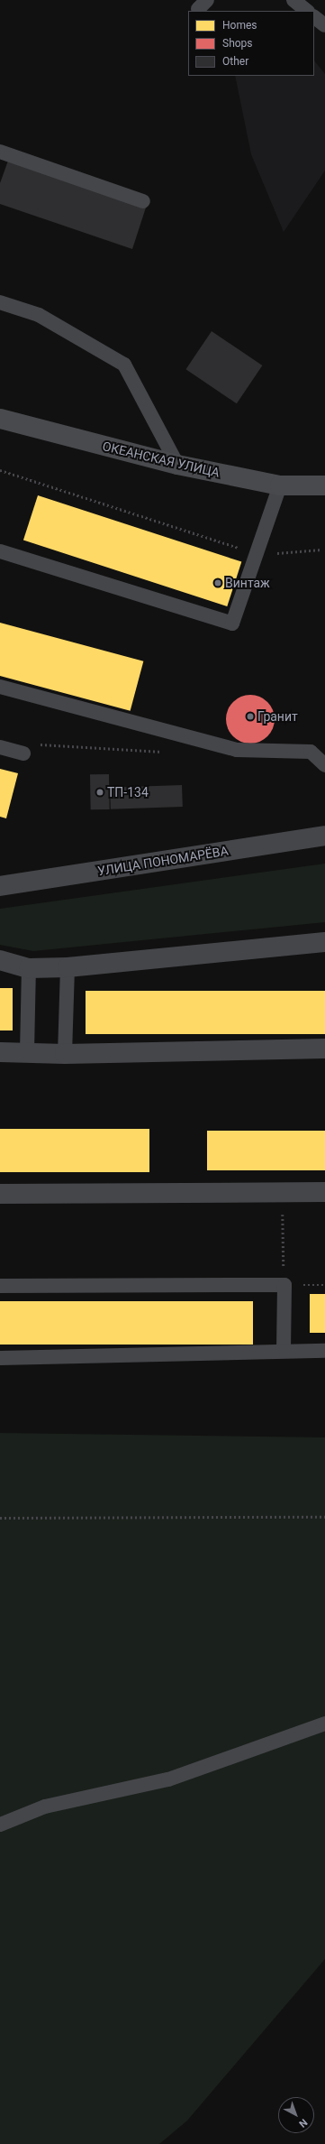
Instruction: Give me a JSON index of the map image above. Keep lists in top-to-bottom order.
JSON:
{
  "streets": {
    "main road": ["ОКЕАНСКАЯ УЛИЦА"],
    "street": ["УЛИЦА ПОНОМАРЁВА"]
  },
  "places": ["Винтаж", "Гранит", "ТП-134"],
  "legend": ["Homes", "Shops", "Other"],
  "north": "bottom right"
}
